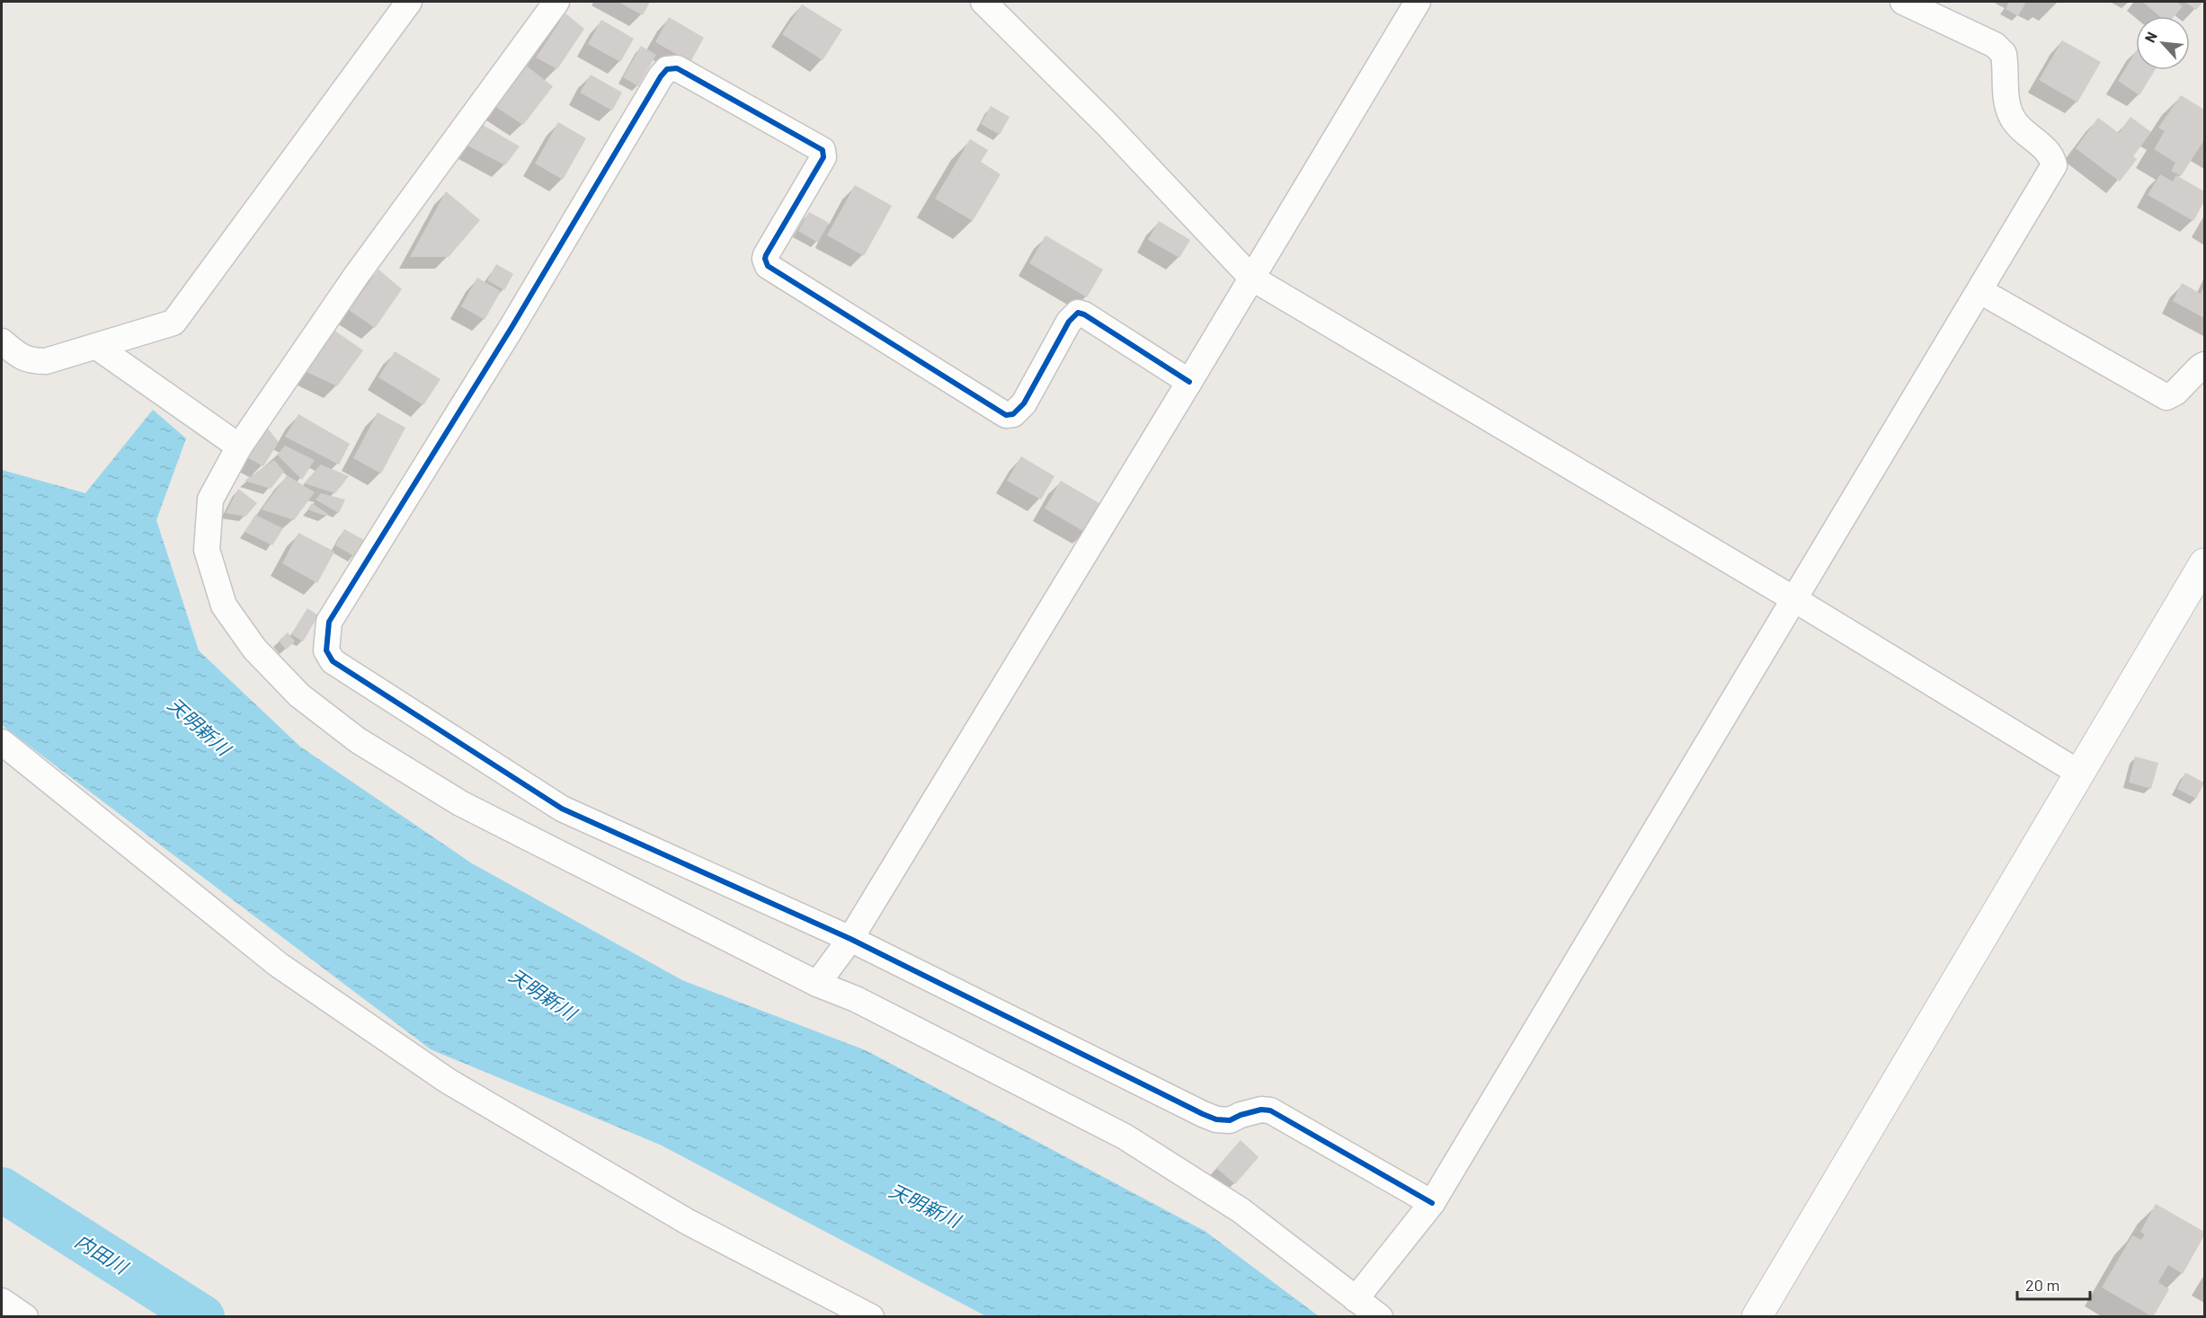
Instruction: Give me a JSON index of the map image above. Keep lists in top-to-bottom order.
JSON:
{
  "water": ["天明新川", "内田川"],
  "scale_bar": "20 m",
  "north": "top left"
}
